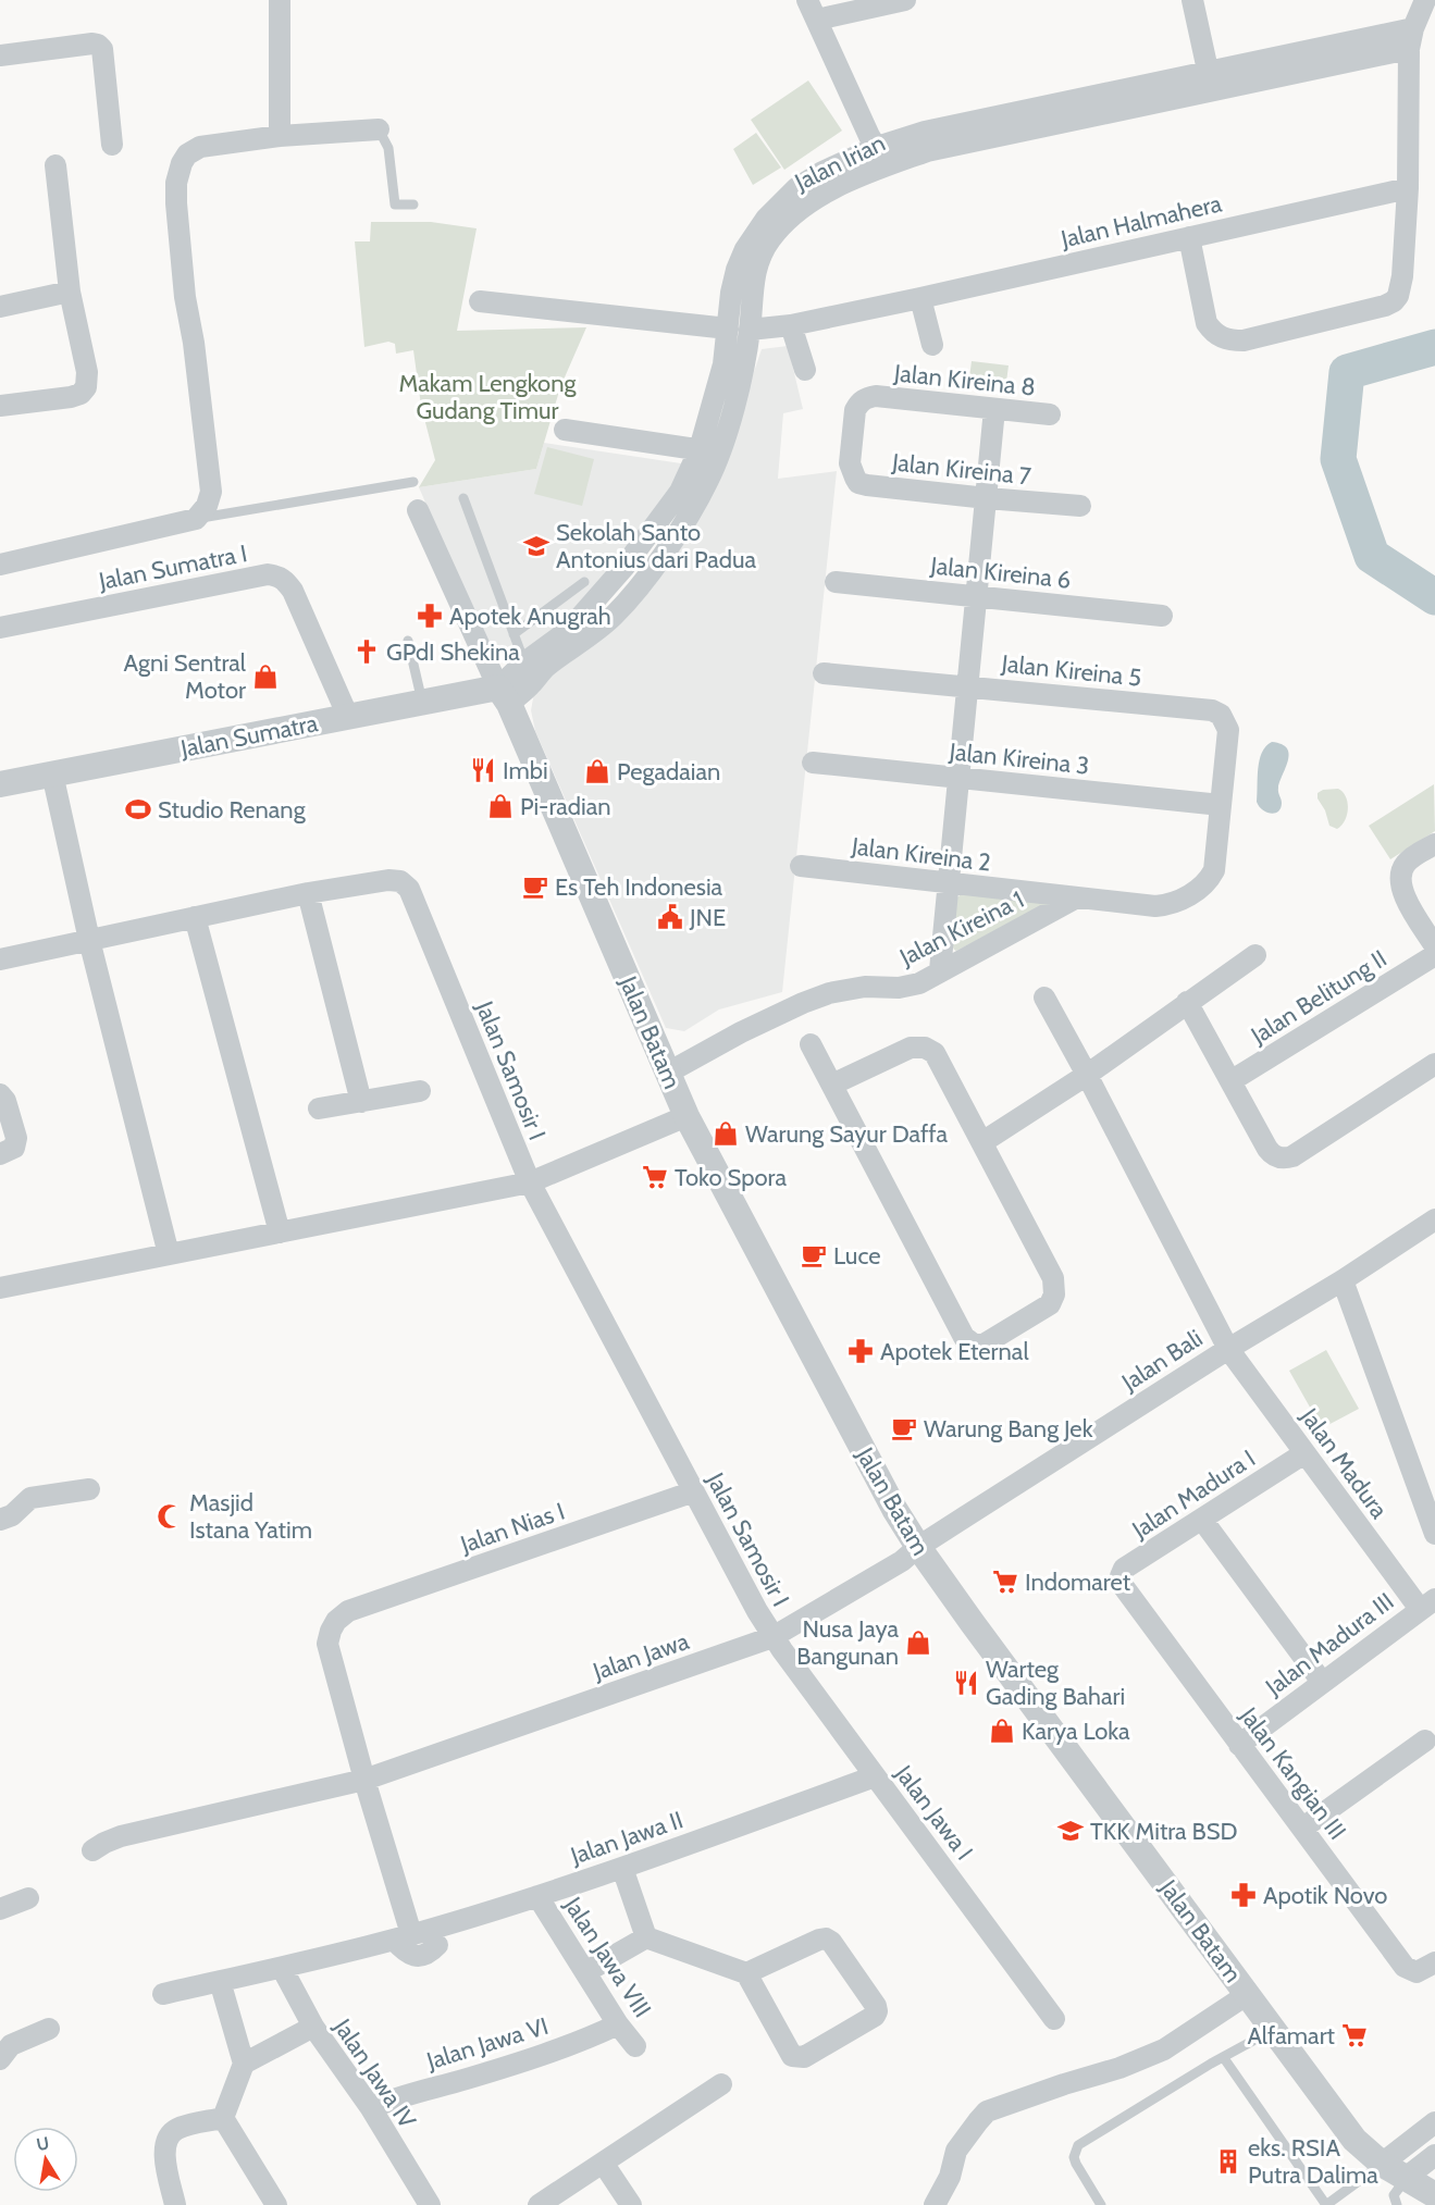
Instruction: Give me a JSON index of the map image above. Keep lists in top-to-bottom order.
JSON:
{
  "streets": {
    "street": [
      "Jalan Irian",
      "Jalan Halmahera",
      "Jalan Kireina 8",
      "Jalan Kireina 7",
      "Jalan Sumatra I",
      "Jalan Kireina 6",
      "Jalan Kireina 5",
      "Jalan Sumatra",
      "Jalan Kireina 3",
      "Jalan Kireina 2",
      "Jalan Kireina 1",
      "Jalan Belitung II",
      "Jalan Batam",
      "Jalan Samosir I",
      "Jalan Bali",
      "Jalan Madura",
      "Jalan Madura I",
      "Jalan Nias I",
      "Jalan Madura III",
      "Jalan Jawa",
      "Jalan Kangian III",
      "Jalan Jawa I",
      "Jalan Jawa II",
      "Jalan Jawa VIII",
      "Jalan Jawa VI",
      "Jalan Jawa IV"
    ]
  },
  "crossings": [
    ["Jalan Irian", "Jalan Halmahera"],
    ["Jalan Irian", "Jalan Sumatra"],
    ["Jalan Irian", "Jalan Batam"],
    ["Jalan Kireina 8", "Jalan Kireina 7"],
    ["Jalan Sumatra I", "Jalan Sumatra"],
    ["Jalan Kireina 5", "Jalan Kireina 3"],
    ["Jalan Sumatra", "Jalan Batam"],
    ["Jalan Kireina 2", "Jalan Kireina 1"],
    ["Jalan Kireina 1", "Jalan Batam"],
    ["Jalan Batam", "Jalan Bali"],
    ["Jalan Batam", "Jalan Jawa"],
    ["Jalan Samosir I", "Jalan Nias I"],
    ["Jalan Samosir I", "Jalan Jawa"],
    ["Jalan Samosir I", "Jalan Jawa I"],
    ["Jalan Bali", "Jalan Madura"],
    ["Jalan Bali", "Jalan Jawa"],
    ["Jalan Madura", "Jalan Madura I"],
    ["Jalan Madura", "Jalan Madura III"],
    ["Jalan Madura I", "Jalan Kangian III"],
    ["Jalan Nias I", "Jalan Jawa"],
    ["Jalan Madura III", "Jalan Kangian III"],
    ["Jalan Jawa", "Jalan Jawa I"],
    ["Jalan Jawa I", "Jalan Jawa II"],
    ["Jalan Jawa II", "Jalan Jawa VIII"],
    ["Jalan Jawa II", "Jalan Jawa IV"],
    ["Jalan Jawa VIII", "Jalan Jawa VI"],
    ["Jalan Jawa VI", "Jalan Jawa IV"]
  ],
  "parks": ["Makam Lengkong Gudang Timur"],
  "places": {
    "school or university": ["Sekolah Santo Antonius dari Padua", "TKK Mitra BSD"],
    "pharmacy": ["Apotek Anugrah", "Apotek Eternal", "Apotik Novo"],
    "church": ["GPdI Shekina"],
    "shop": [
      "Agni Sentral Motor",
      "Pegadaian",
      "Pi-radian",
      "Warung Sayur Daffa",
      "Nusa Jaya Bangunan",
      "Karya Loka"
    ],
    "restaurant": ["Imbi", "Warteg Gading Bahari"],
    "sports": ["Studio Renang"],
    "cafe": ["Es Teh Indonesia", "Luce", "Warung Bang Jek"],
    "public building": ["JNE"],
    "supermarket": ["Toko Spora", "Indomaret", "Alfamart"],
    "mosque": ["Masjid Istana Yatim"],
    "building": ["eks. RSIA Putra Dalima"]
  },
  "north": "top"
}
